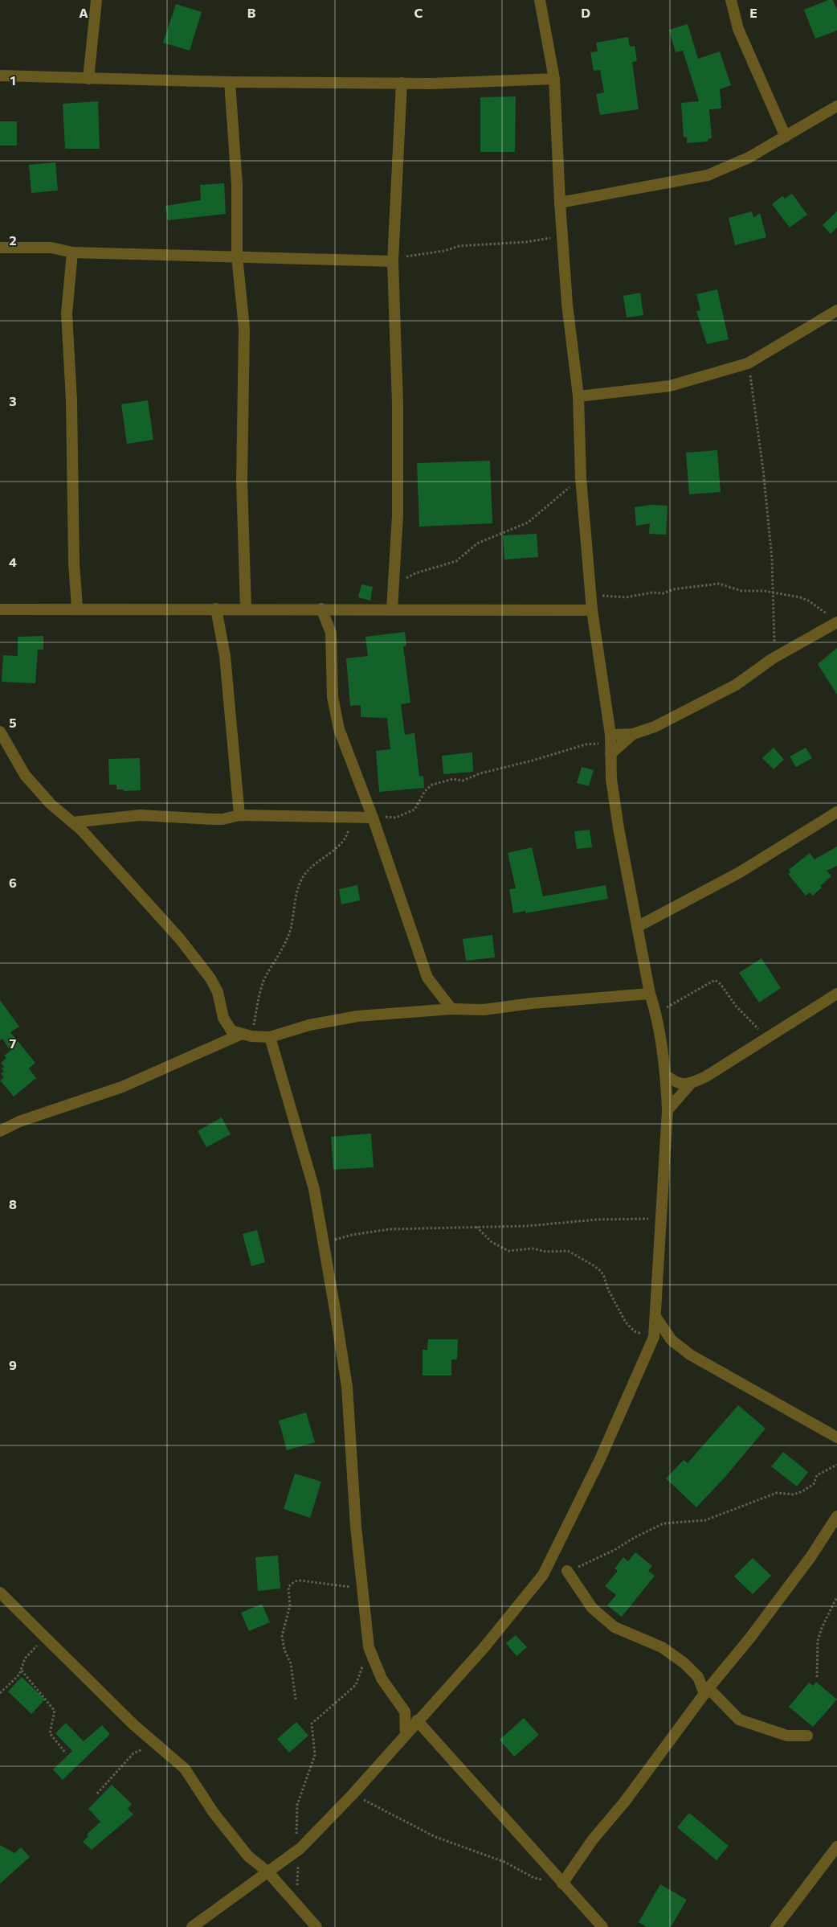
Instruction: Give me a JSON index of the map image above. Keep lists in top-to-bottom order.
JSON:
{
  "grid": {
    "columns": [
      "A",
      "B",
      "C",
      "D",
      "E"
    ],
    "rows": [
      "1",
      "2",
      "3",
      "4",
      "5",
      "6",
      "7",
      "8",
      "9"
    ]
  }
}
